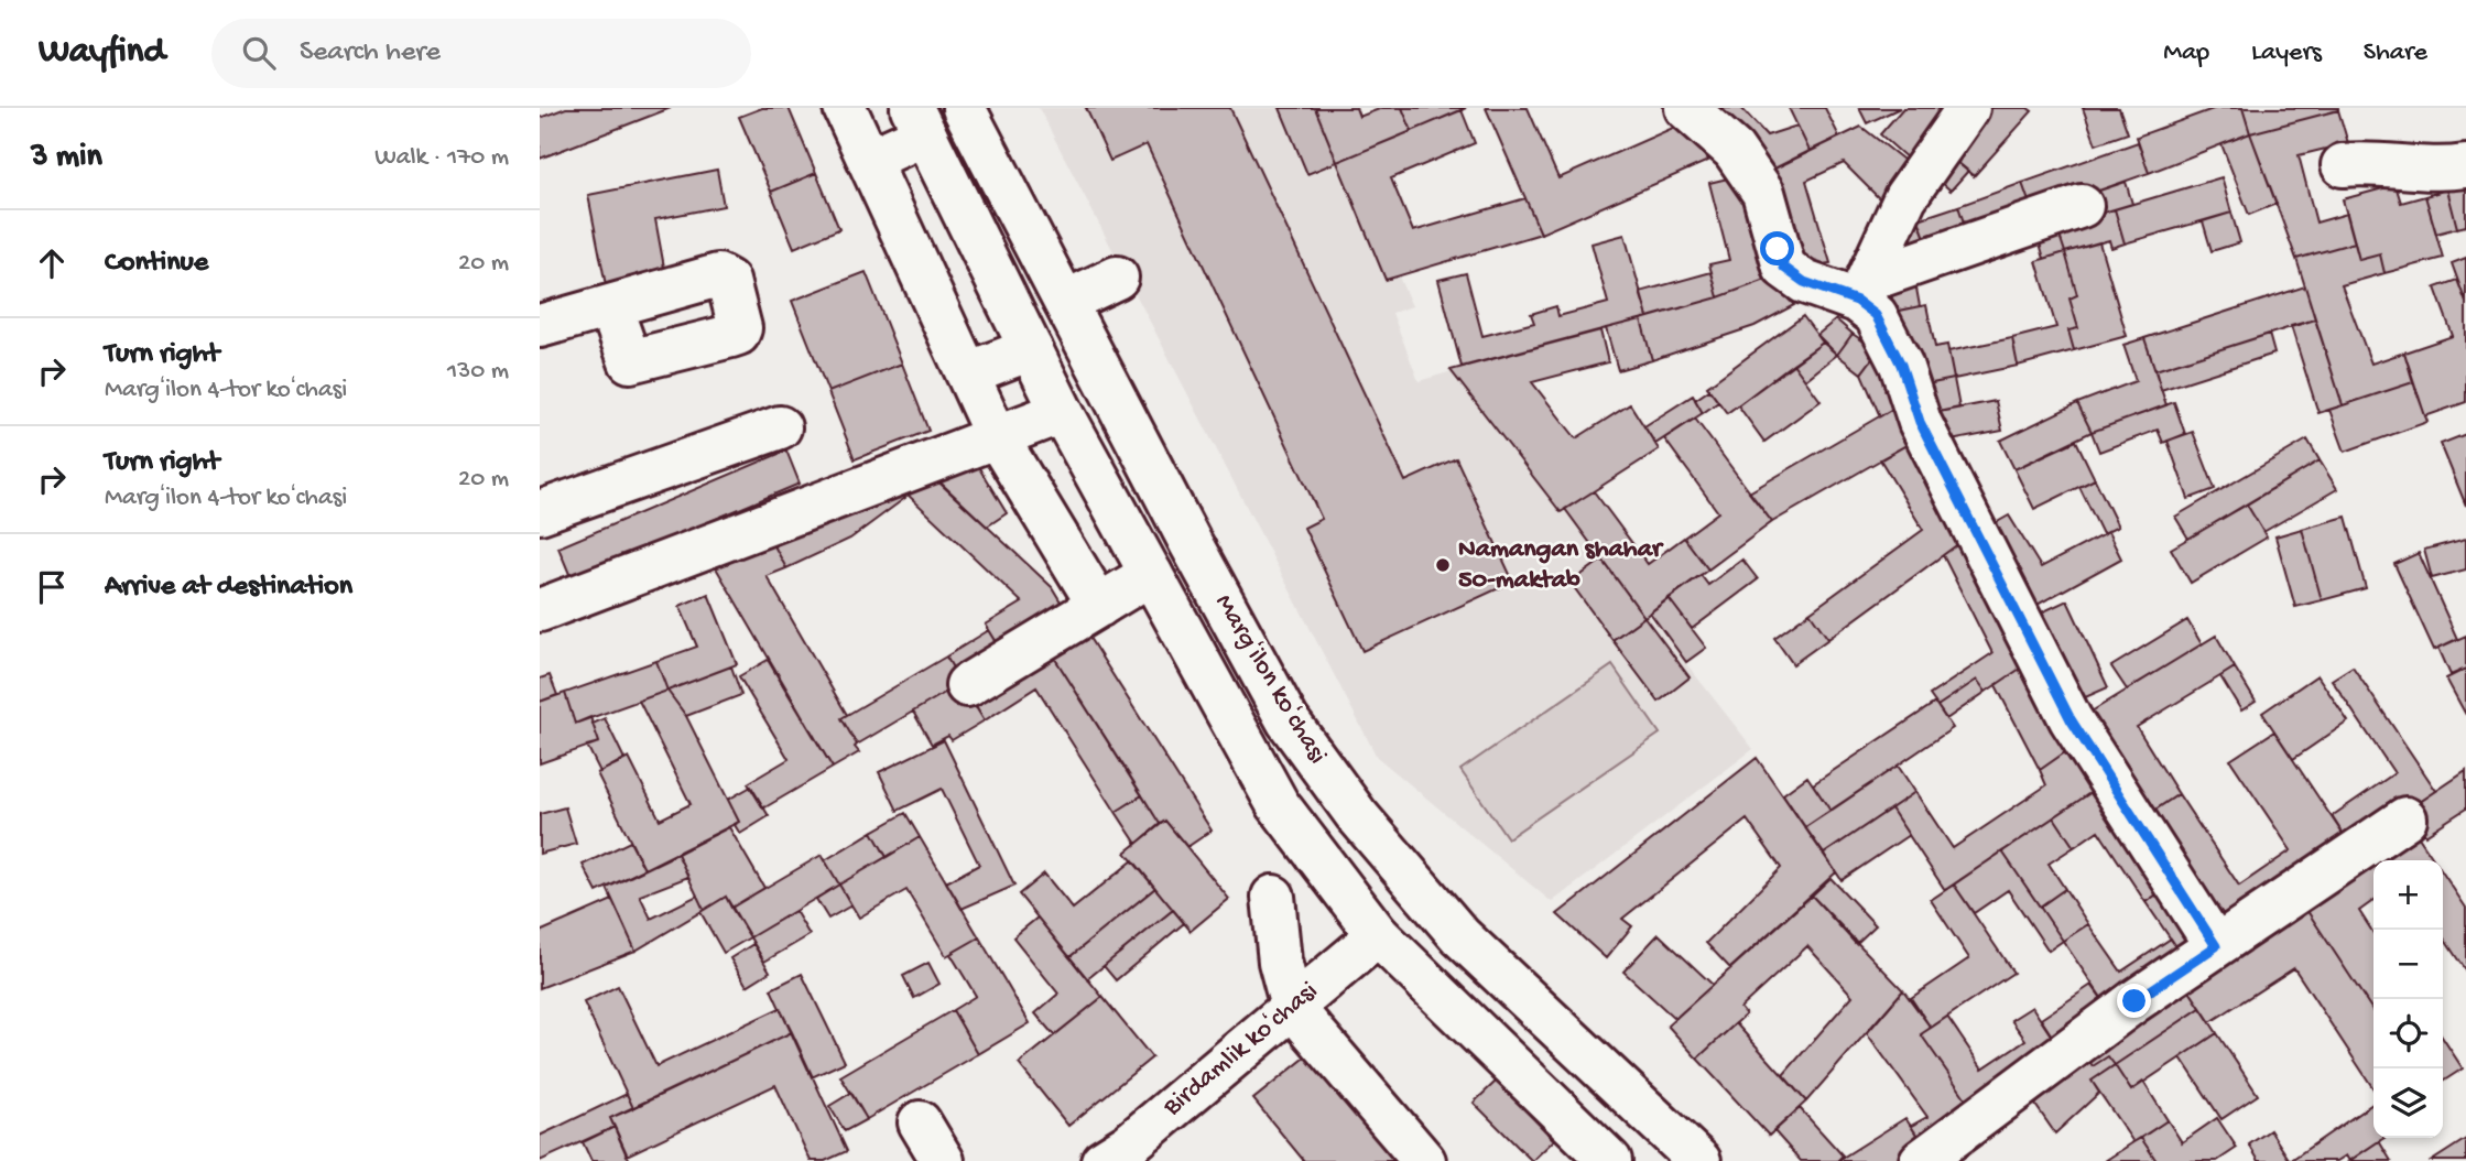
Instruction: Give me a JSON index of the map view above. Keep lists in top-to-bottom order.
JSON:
{
  "streets": {
    "street": ["Margʻilon koʻchasi", "Birdamlik koʻchasi"]
  },
  "crossings": [
    ["Margʻilon koʻchasi", "Birdamlik koʻchasi"]
  ],
  "places": ["Namangan shahar 50-maktab"],
  "page": {
    "header": "Wayfind",
    "search": "Search here",
    "nav": ["Map", "Layers", "Share"],
    "heading": ["3 min", "Walk · 170 m"],
    "list": [
      ["Continue", "20 m"],
      ["Turn right", "Margʻilon 4-tor koʻchasi", "130 m"],
      ["Turn right", "Margʻilon 4-tor koʻchasi", "20 m"],
      "Arrive at destination"
    ],
    "map_buttons": ["+", "−"]
  }
}
